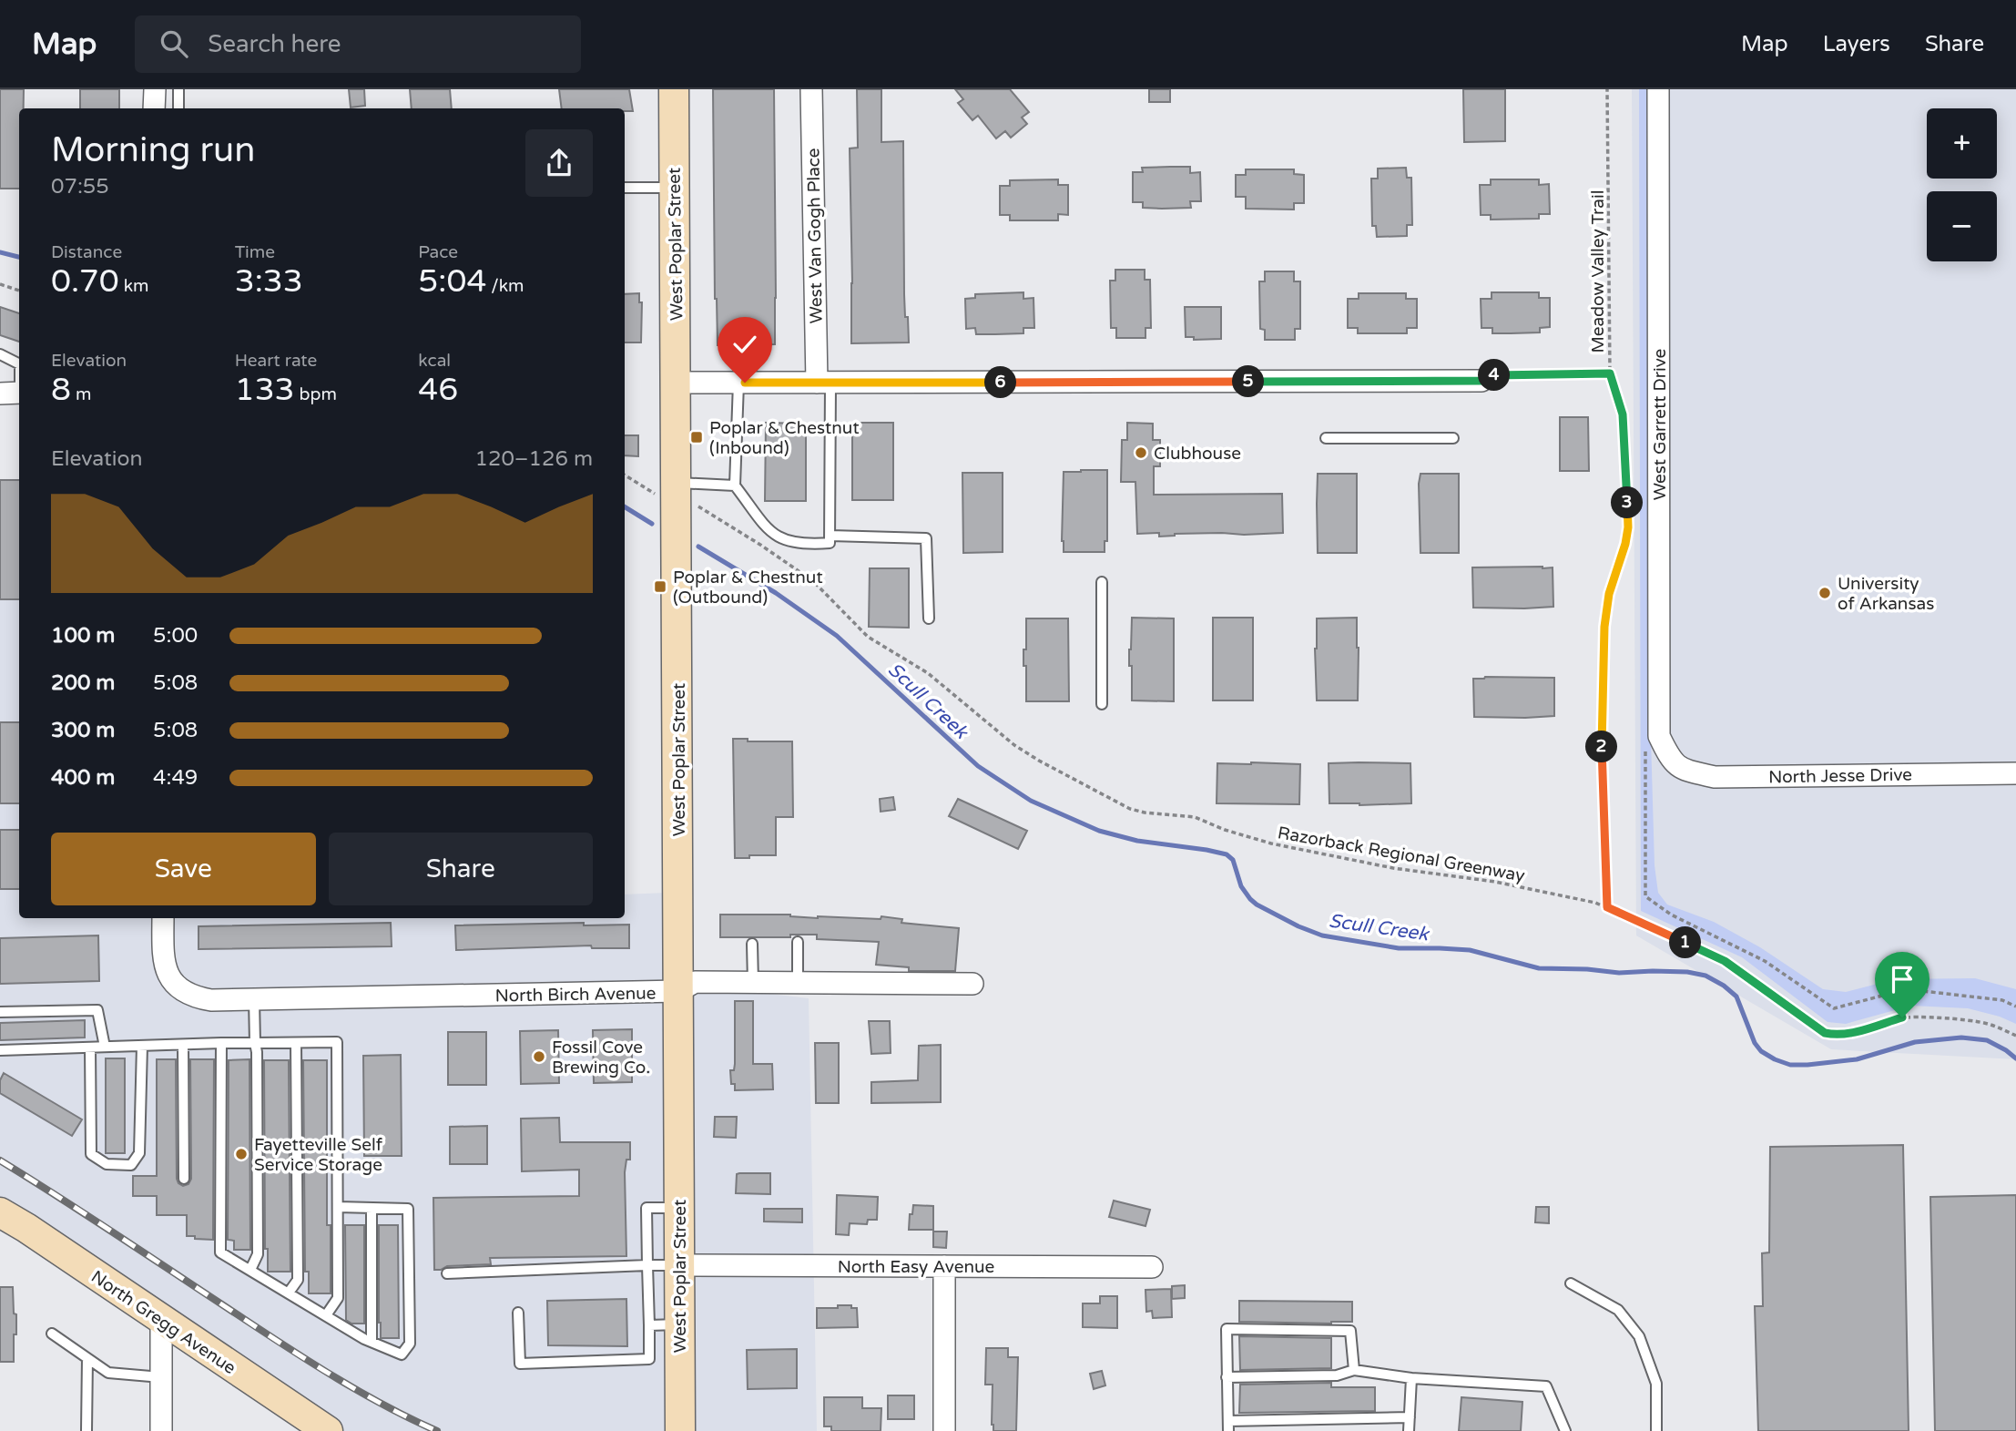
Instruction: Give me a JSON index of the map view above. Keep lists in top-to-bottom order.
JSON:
{
  "streets": {
    "street": [
      "West Van Gogh Place",
      "West Poplar Street",
      "West Garrett Drive",
      "North Jesse Drive",
      "North Birch Avenue",
      "North Easy Avenue",
      "North Gregg Avenue"
    ],
    "path": ["Meadow Valley Trail", "Razorback Regional Greenway"]
  },
  "crossings": [
    ["West Poplar Street", "Razorback Regional Greenway"],
    ["West Poplar Street", "North Birch Avenue"],
    ["West Poplar Street", "North Easy Avenue"],
    ["Meadow Valley Trail", "Razorback Regional Greenway"],
    ["West Garrett Drive", "North Jesse Drive"]
  ],
  "water": ["Scull Creek"],
  "places": {
    "transit": ["Poplar & Chestnut (Inbound)", "Poplar & Chestnut (Outbound)"],
    "other": [
      "Clubhouse",
      "University of Arkansas",
      "Fossil Cove Brewing Co.",
      "Fayetteville Self Service Storage"
    ]
  },
  "page": {
    "header": "Map",
    "search": "Search here",
    "nav": ["Map", "Layers", "Share"],
    "map_buttons": ["+", "−"],
    "heading": ["Morning run", "07:55"],
    "stats": [
      ["Distance", "0.70 km"],
      ["Time", "3:33"],
      ["Pace", "5:04 /km"],
      ["Elevation", "8 m"],
      ["Heart rate", "133 bpm"],
      ["kcal", "46"]
    ],
    "pins": [
      "4",
      "5",
      "6",
      "3",
      "2",
      "1"
    ],
    "chart": ["Elevation", "120–126 m"],
    "list": [
      {
        "name": "100 m",
        "note": "5:00"
      },
      {
        "name": "200 m",
        "note": "5:08"
      },
      {
        "name": "300 m",
        "note": "5:08"
      },
      {
        "name": "400 m",
        "note": "4:49"
      }
    ],
    "buttons": ["Save", "Share"]
  }
}
